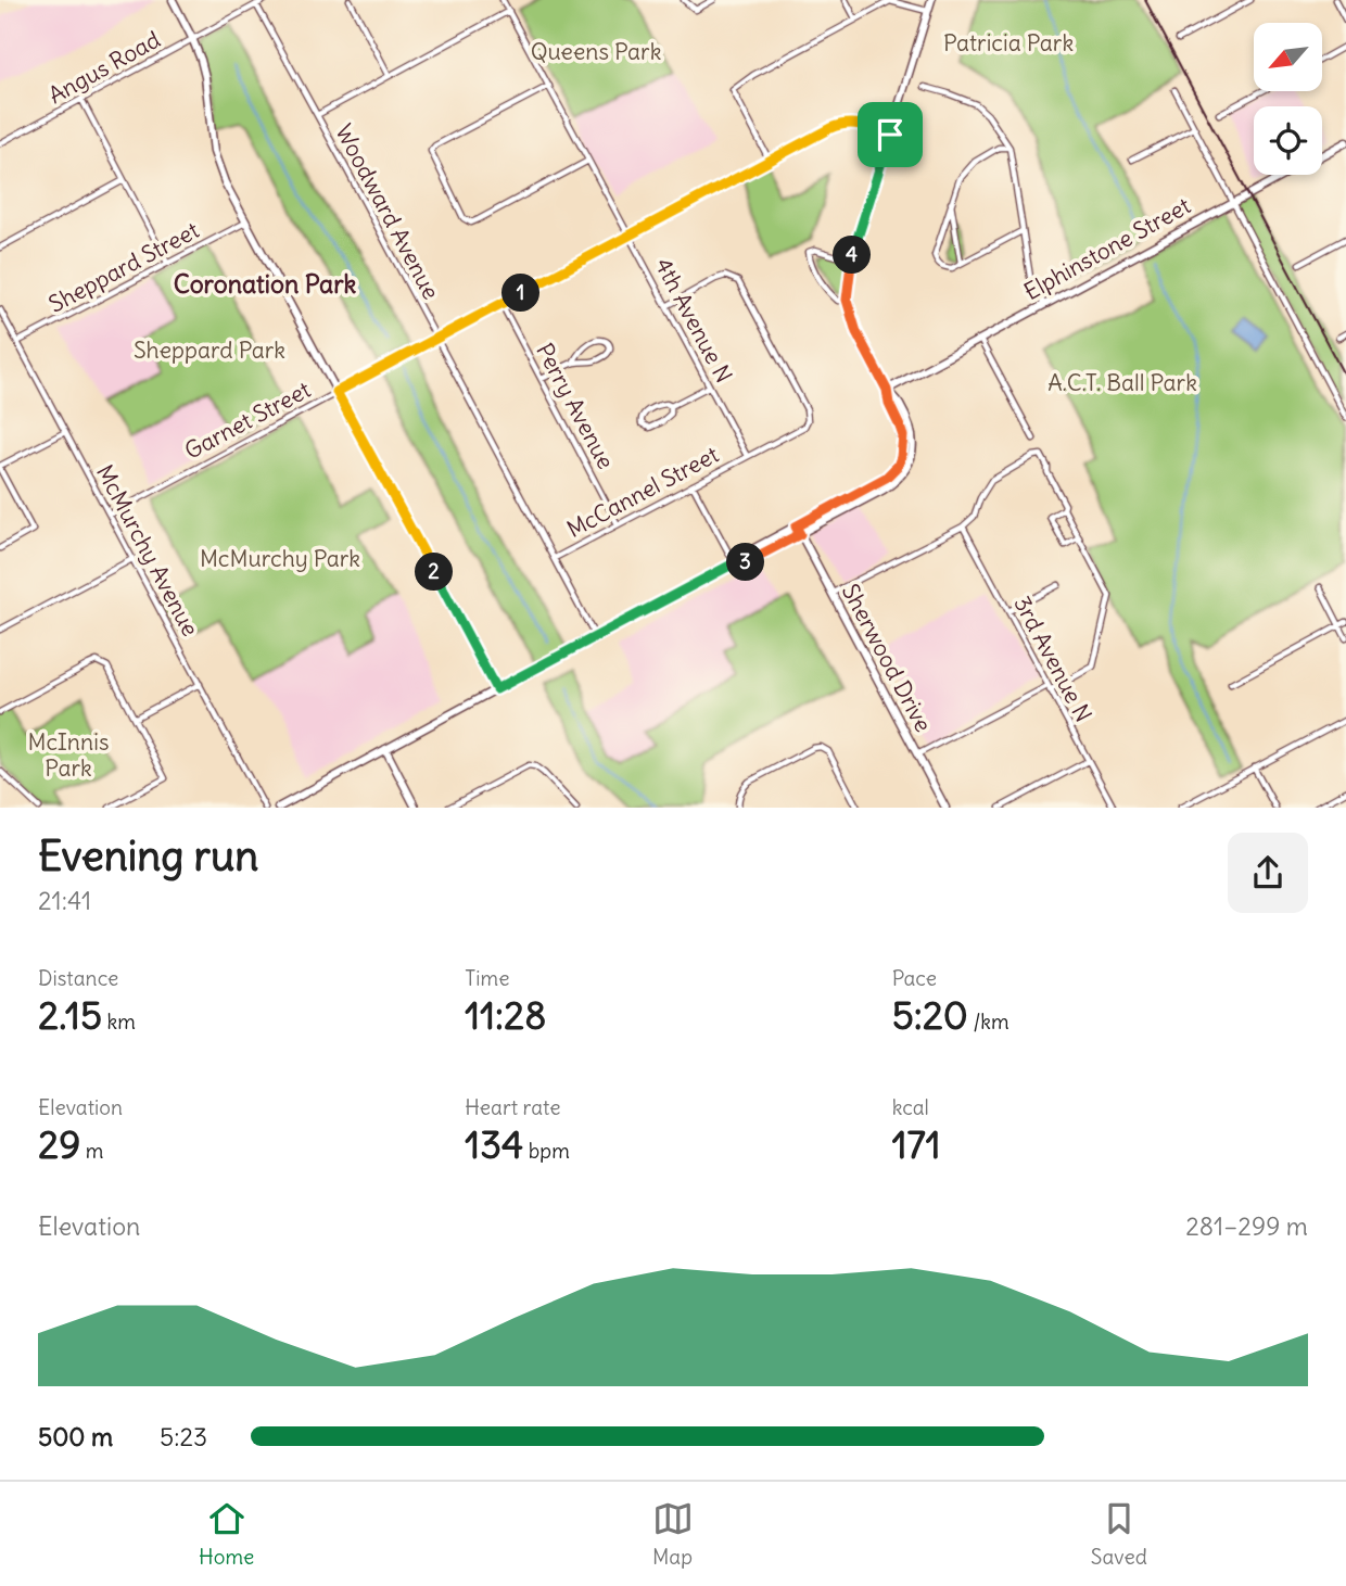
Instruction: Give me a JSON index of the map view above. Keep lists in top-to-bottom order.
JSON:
{
  "streets": {
    "street": [
      "Angus Road",
      "Woodward Avenue",
      "Elphinstone Street",
      "Sheppard Street",
      "4th Avenue N",
      "Perry Avenue",
      "Garnet Street",
      "McCannel Street",
      "McMurchy Avenue",
      "Sherwood Drive",
      "3rd Avenue N"
    ]
  },
  "crossings": [
    ["Angus Road", "Woodward Avenue"],
    ["Woodward Avenue", "Garnet Street"],
    ["Woodward Avenue", "McCannel Street"],
    ["Sheppard Street", "McMurchy Avenue"],
    ["4th Avenue N", "Garnet Street"],
    ["4th Avenue N", "McCannel Street"],
    ["Perry Avenue", "Garnet Street"],
    ["Perry Avenue", "McCannel Street"],
    ["Garnet Street", "McMurchy Avenue"]
  ],
  "districts": ["Coronation Park"],
  "parks": [
    "Patricia Park",
    "Queens Park",
    "Sheppard Park",
    "A.C.T. Ball Park",
    "McMurchy Park",
    "McInnis Park"
  ],
  "north": "bottom left",
  "page": {
    "pins": [
      "4",
      "1",
      "3",
      "2"
    ],
    "heading": ["Evening run", "21:41"],
    "stats": [
      ["Distance", "2.15 km"],
      ["Time", "11:28"],
      ["Pace", "5:20 /km"],
      ["Elevation", "29 m"],
      ["Heart rate", "134 bpm"],
      ["kcal", "171"]
    ],
    "chart": ["Elevation", "281–299 m"],
    "list": [
      {
        "name": "500 m",
        "note": "5:23"
      }
    ],
    "tabs": ["Home", "Map", "Saved"]
  }
}
